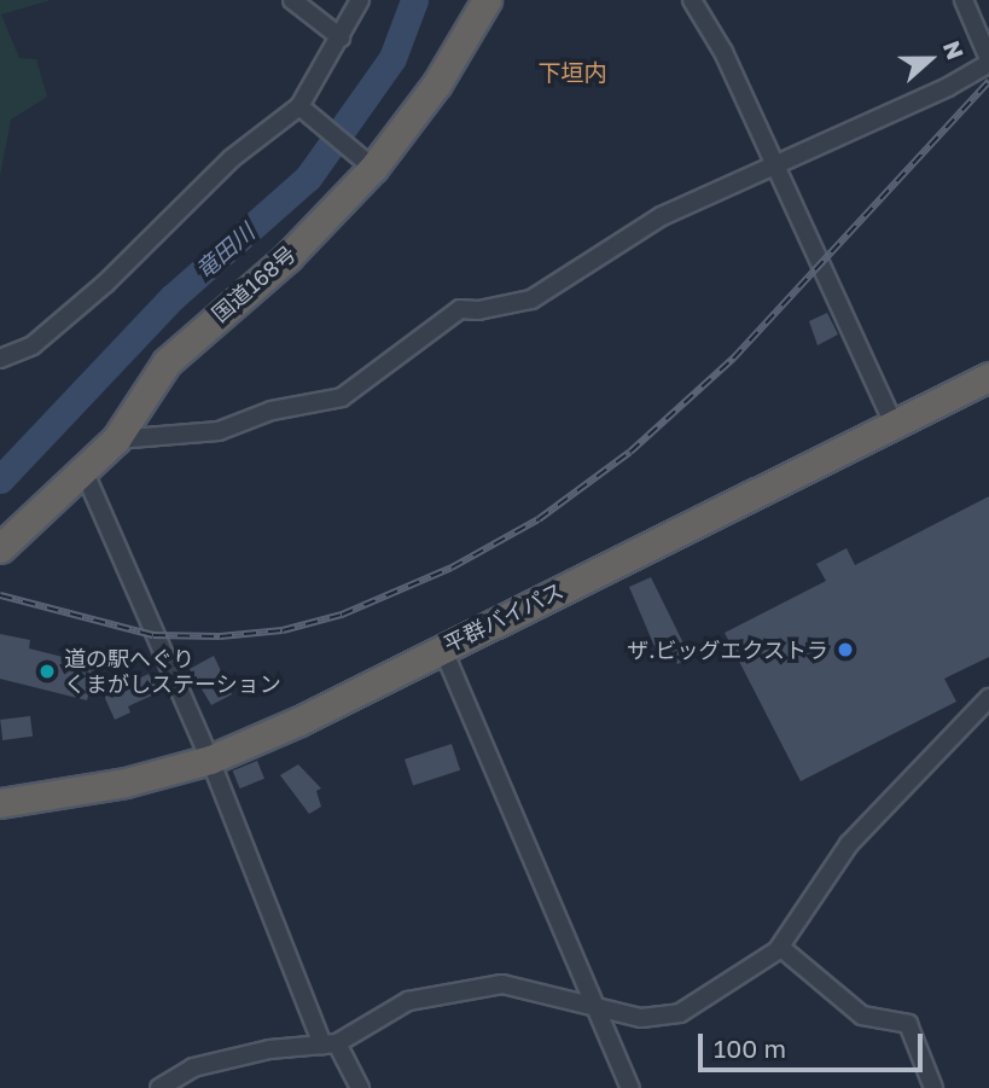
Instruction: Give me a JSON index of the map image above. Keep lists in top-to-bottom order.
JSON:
{
  "streets": {
    "highway": ["国道168号", "平群バイパス"]
  },
  "districts": ["下垣内"],
  "water": ["竜田川"],
  "places": ["ザ.ビッグエクストラ", "道の駅へぐり くまがしステーション"],
  "scale_bar": "100 m",
  "north": "right"
}
